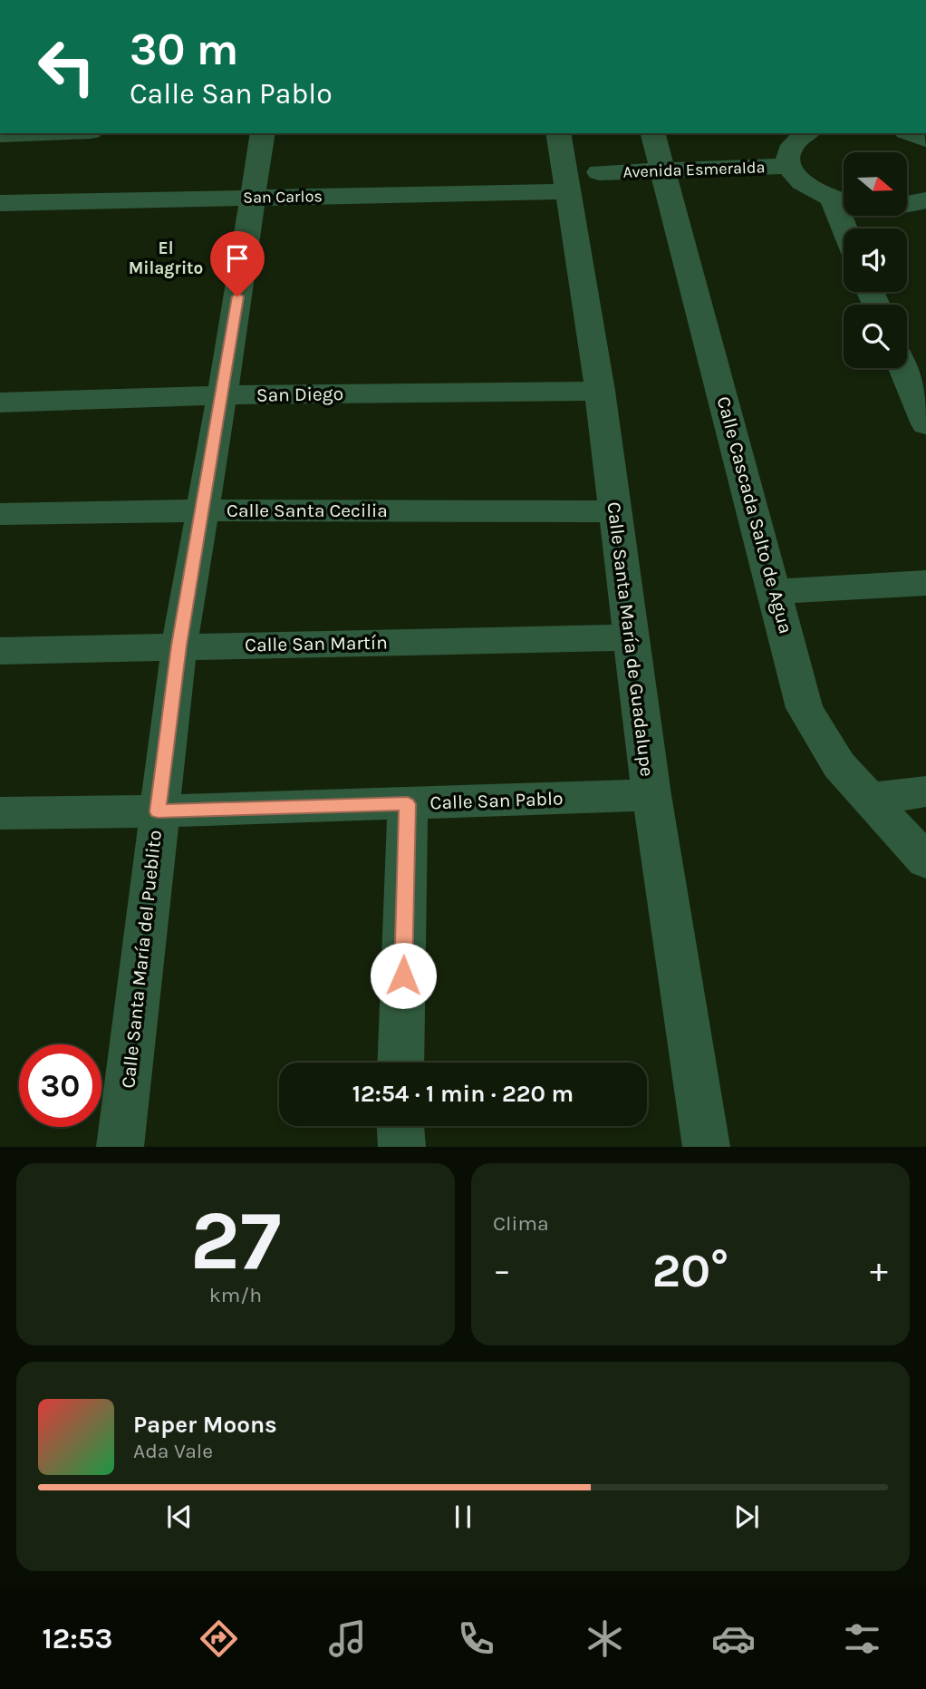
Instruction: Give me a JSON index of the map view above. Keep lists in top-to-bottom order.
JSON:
{
  "streets": {
    "street": [
      "Avenida Esmeralda",
      "San Carlos",
      "San Diego",
      "Calle Santa Cecilia",
      "Calle Cascada Salto de Agua",
      "Calle Santa María de Guadalupe",
      "Calle San Martín",
      "Calle San Pablo",
      "Calle Santa María del Pueblito"
    ]
  },
  "crossings": [
    ["Avenida Esmeralda", "Calle Cascada Salto de Agua"],
    ["San Carlos", "Calle Santa María de Guadalupe"],
    ["San Carlos", "Calle Santa María del Pueblito"],
    ["San Diego", "Calle Santa María de Guadalupe"],
    ["San Diego", "Calle Santa María del Pueblito"],
    ["Calle Santa Cecilia", "Calle Santa María de Guadalupe"],
    ["Calle Santa Cecilia", "Calle Santa María del Pueblito"],
    ["Calle Santa María de Guadalupe", "Calle San Martín"],
    ["Calle Santa María de Guadalupe", "Calle San Pablo"],
    ["Calle San Martín", "Calle Santa María del Pueblito"],
    ["Calle San Pablo", "Calle Santa María del Pueblito"]
  ],
  "districts": ["El Milagrito"],
  "north": "right",
  "page": {
    "turn": ["30 m", "Calle San Pablo"],
    "limit": "30",
    "trip": "12:54 · 1 min · 220 m",
    "tile": [
      ["27", "km/h"],
      "Clima"
    ],
    "heat": ["−", "20°", "+"],
    "song": ["Paper Moons", "Ada Vale"],
    "tabs": "12:53"
  }
}
